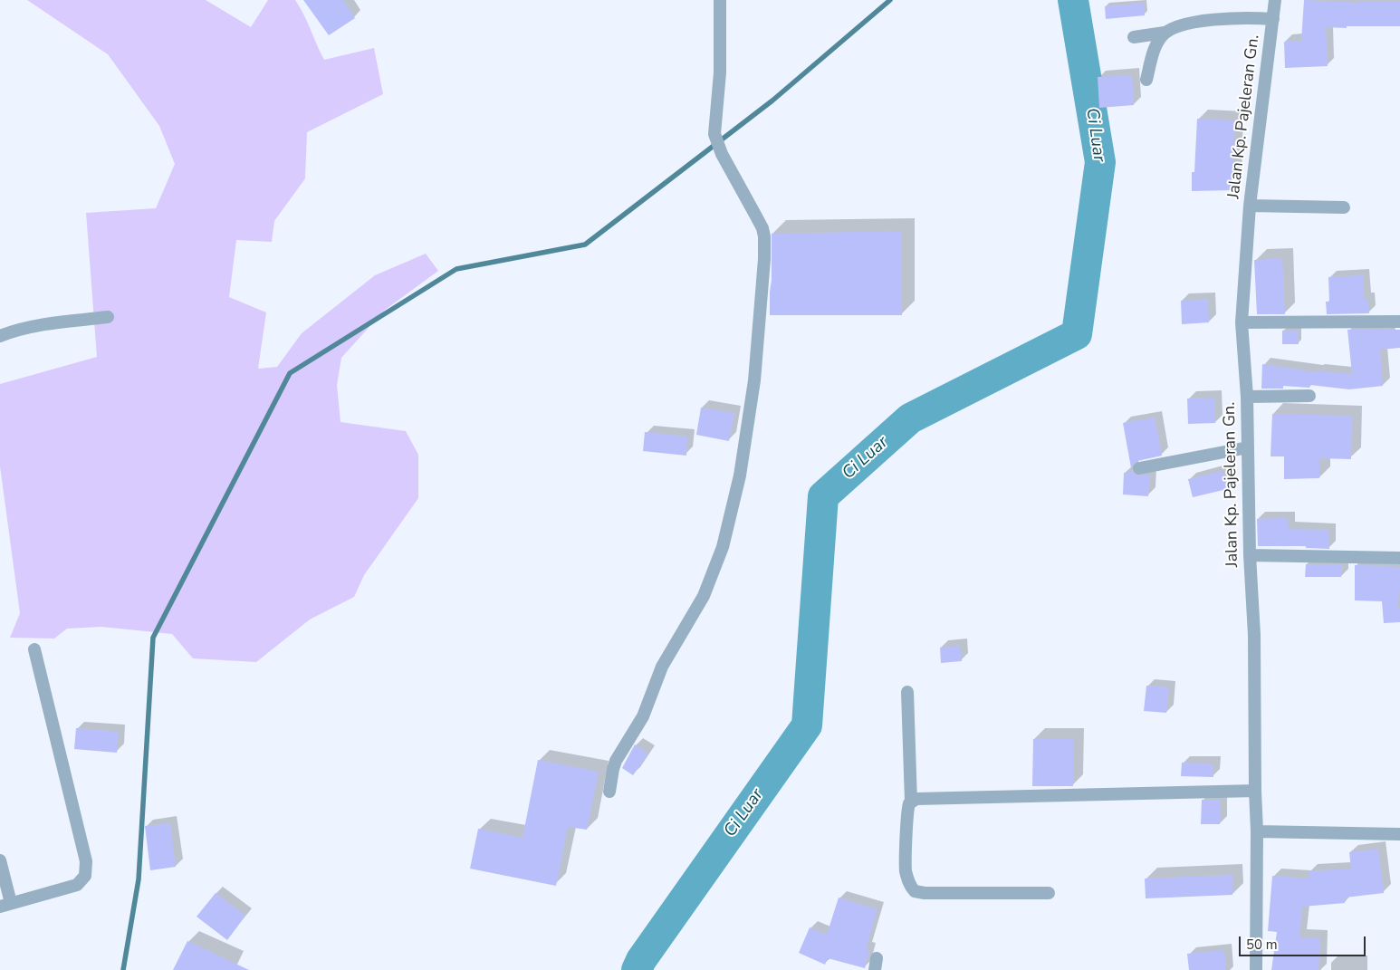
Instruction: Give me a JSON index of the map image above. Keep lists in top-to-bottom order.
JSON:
{
  "streets": {
    "street": ["Jalan Kp. Pajeleran Gn."]
  },
  "water": ["Ci Luar"],
  "scale_bar": "50 m"
}
